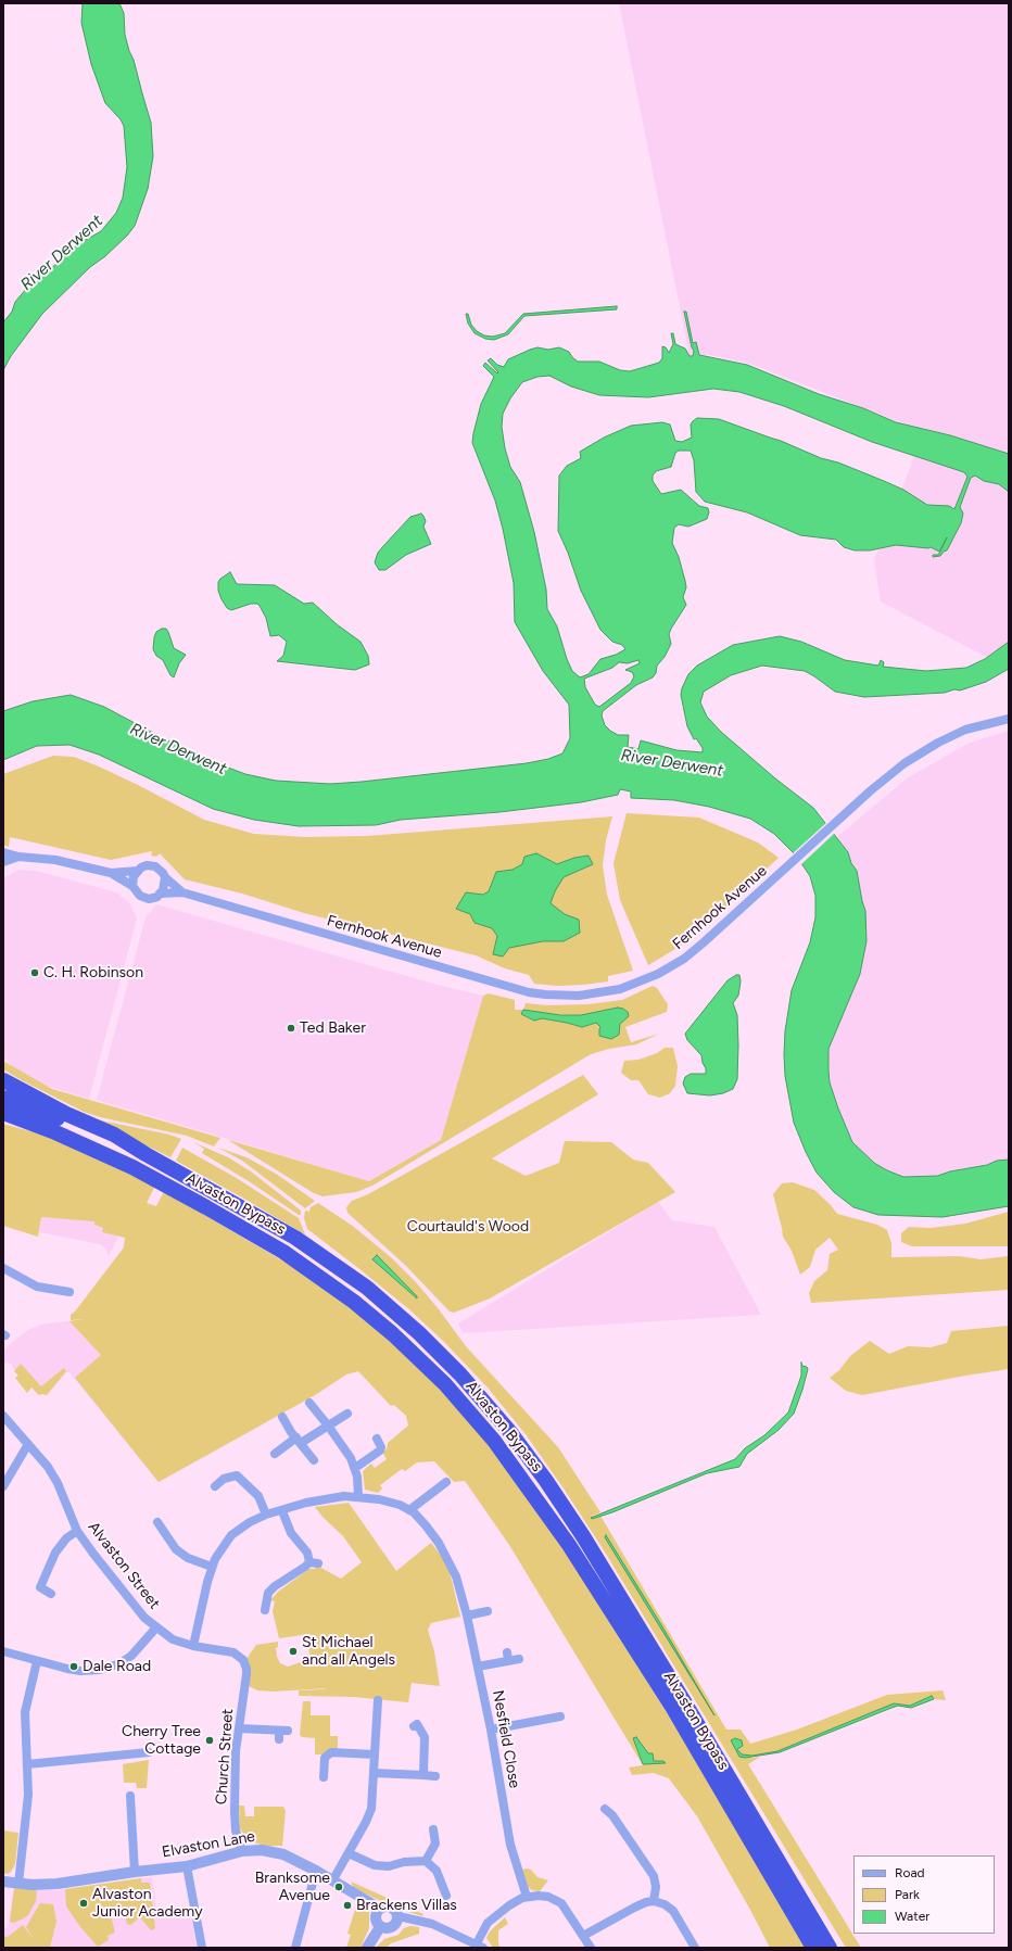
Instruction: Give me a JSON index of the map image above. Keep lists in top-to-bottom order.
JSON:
{
  "streets": {
    "highway": ["Alvaston Bypass"],
    "street": [
      "Fernhook Avenue",
      "Alvaston Street",
      "Nesfield Close",
      "Church Street",
      "Elvaston Lane"
    ]
  },
  "crossings": [
    ["Alvaston Street", "Church Street"],
    ["Church Street", "Elvaston Lane"]
  ],
  "water": ["River Derwent"],
  "parks": ["Courtauld's Wood"],
  "places": [
    "C. H. Robinson",
    "Ted Baker",
    "St Michael and all Angels",
    "Dale Road",
    "Cherry Tree Cottage",
    "Branksome Avenue",
    "Alvaston Junior Academy",
    "Brackens Villas"
  ],
  "legend": ["Road", "Park", "Water"]
}
